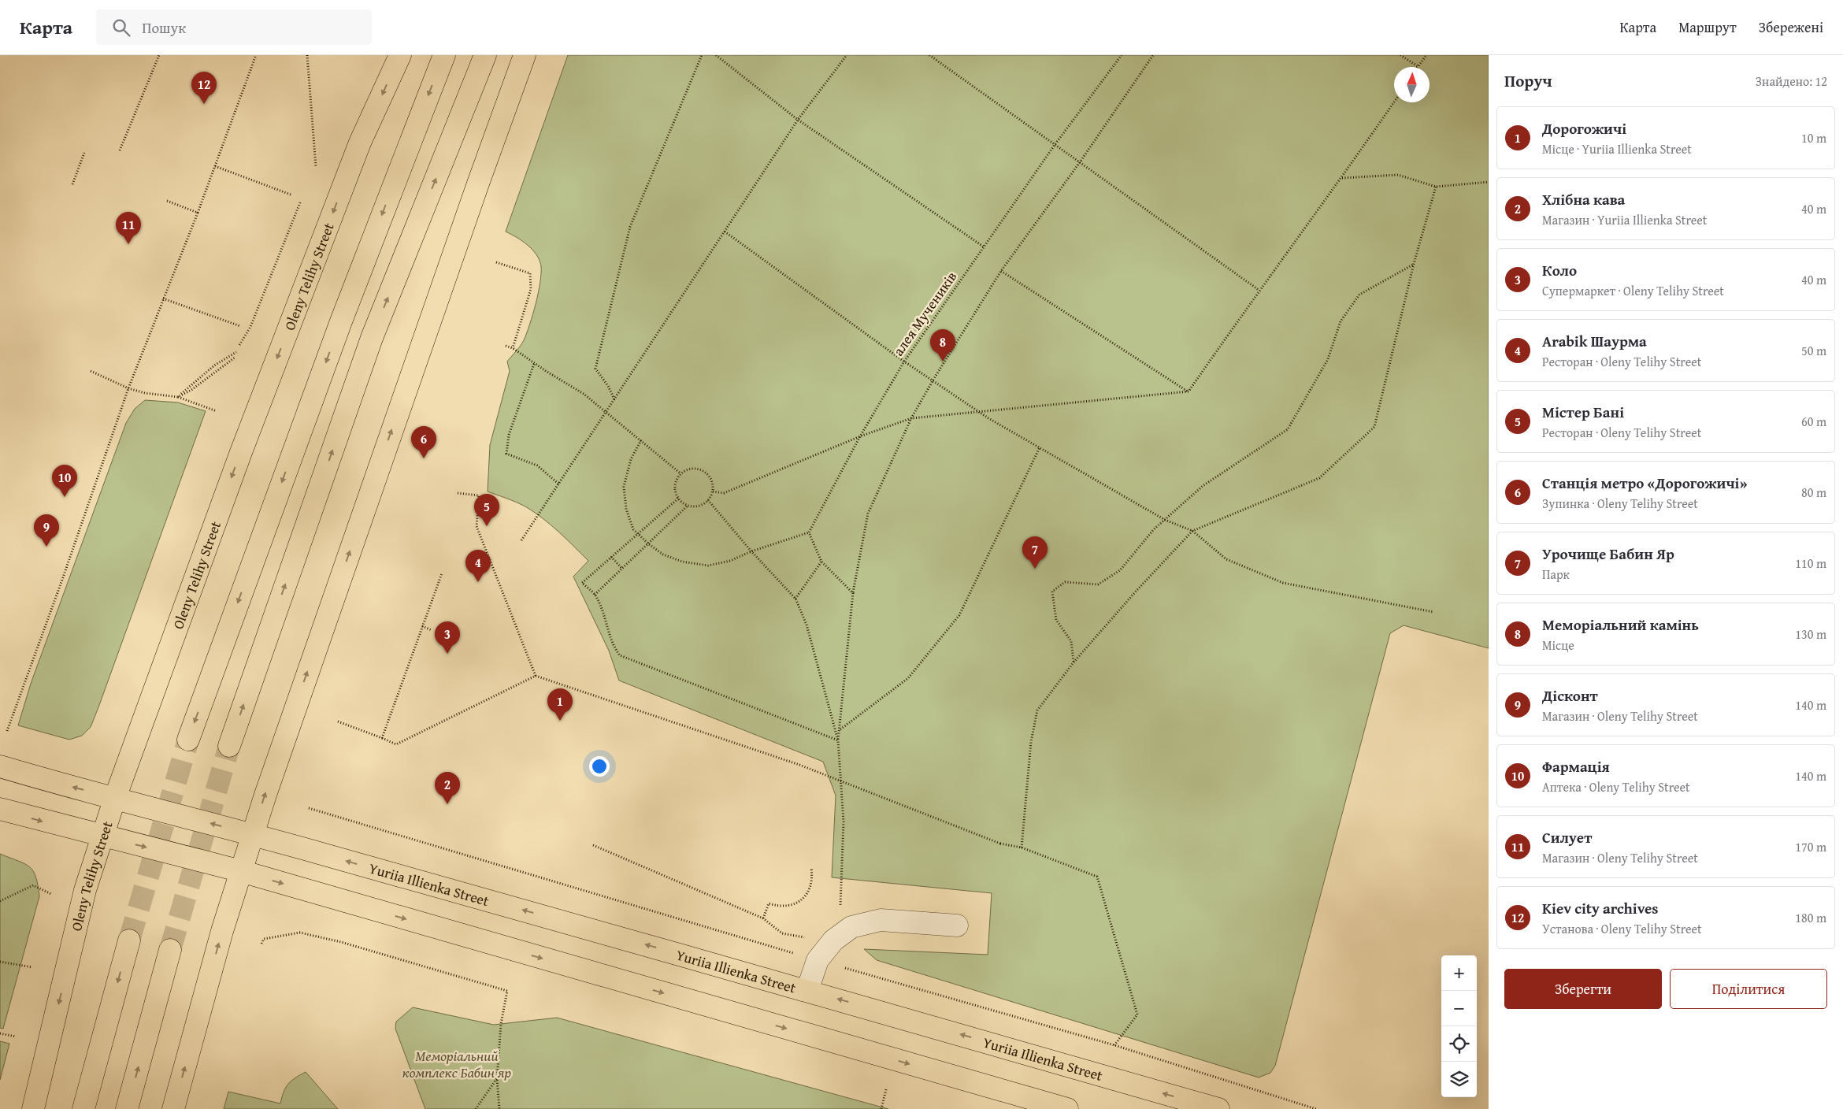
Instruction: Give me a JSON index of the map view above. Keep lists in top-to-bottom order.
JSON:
{
  "streets": {
    "main road": ["Oleny Telihy Street", "Yuriia Illienka Street"],
    "path": ["алея Мучеників"]
  },
  "crossings": [
    ["Oleny Telihy Street", "Yuriia Illienka Street"]
  ],
  "parks": ["Меморіальний комплекс Бабин яр"],
  "north": "top",
  "page": {
    "header": "Карта",
    "search": "Пошук",
    "nav": ["Карта", "Маршрут", "Збережені"],
    "heading": ["Поруч", "Знайдено: 12"],
    "pins": [
      "12",
      "11",
      "8",
      "6",
      "10",
      "5",
      "9",
      "7",
      "4",
      "3",
      "1",
      "2"
    ],
    "list": [
      {
        "mark": "1",
        "name": "Дорогожичі",
        "note": "Місце · Yuriia Illienka Street",
        "value": "10 m"
      },
      {
        "mark": "2",
        "name": "Хлібна кава",
        "note": "Магазин · Yuriia Illienka Street",
        "value": "40 m"
      },
      {
        "mark": "3",
        "name": "Коло",
        "note": "Супермаркет · Oleny Telihy Street",
        "value": "40 m"
      },
      {
        "mark": "4",
        "name": "Arabik Шаурма",
        "note": "Ресторан · Oleny Telihy Street",
        "value": "50 m"
      },
      {
        "mark": "5",
        "name": "Містер Бані",
        "note": "Ресторан · Oleny Telihy Street",
        "value": "60 m"
      },
      {
        "mark": "6",
        "name": "Станція метро «Дорогожичі»",
        "note": "Зупинка · Oleny Telihy Street",
        "value": "80 m"
      },
      {
        "mark": "7",
        "name": "Урочище Бабин Яр",
        "note": "Парк",
        "value": "110 m"
      },
      {
        "mark": "8",
        "name": "Меморіальний камінь",
        "note": "Місце",
        "value": "130 m"
      },
      {
        "mark": "9",
        "name": "Дісконт",
        "note": "Магазин · Oleny Telihy Street",
        "value": "140 m"
      },
      {
        "mark": "10",
        "name": "Фармація",
        "note": "Аптека · Oleny Telihy Street",
        "value": "140 m"
      },
      {
        "mark": "11",
        "name": "Силует",
        "note": "Магазин · Oleny Telihy Street",
        "value": "170 m"
      },
      {
        "mark": "12",
        "name": "Kiev city archives",
        "note": "Установа · Oleny Telihy Street",
        "value": "180 m"
      }
    ],
    "map_buttons": ["+", "−"],
    "buttons": ["Зберегти", "Поділитися"]
  }
}
